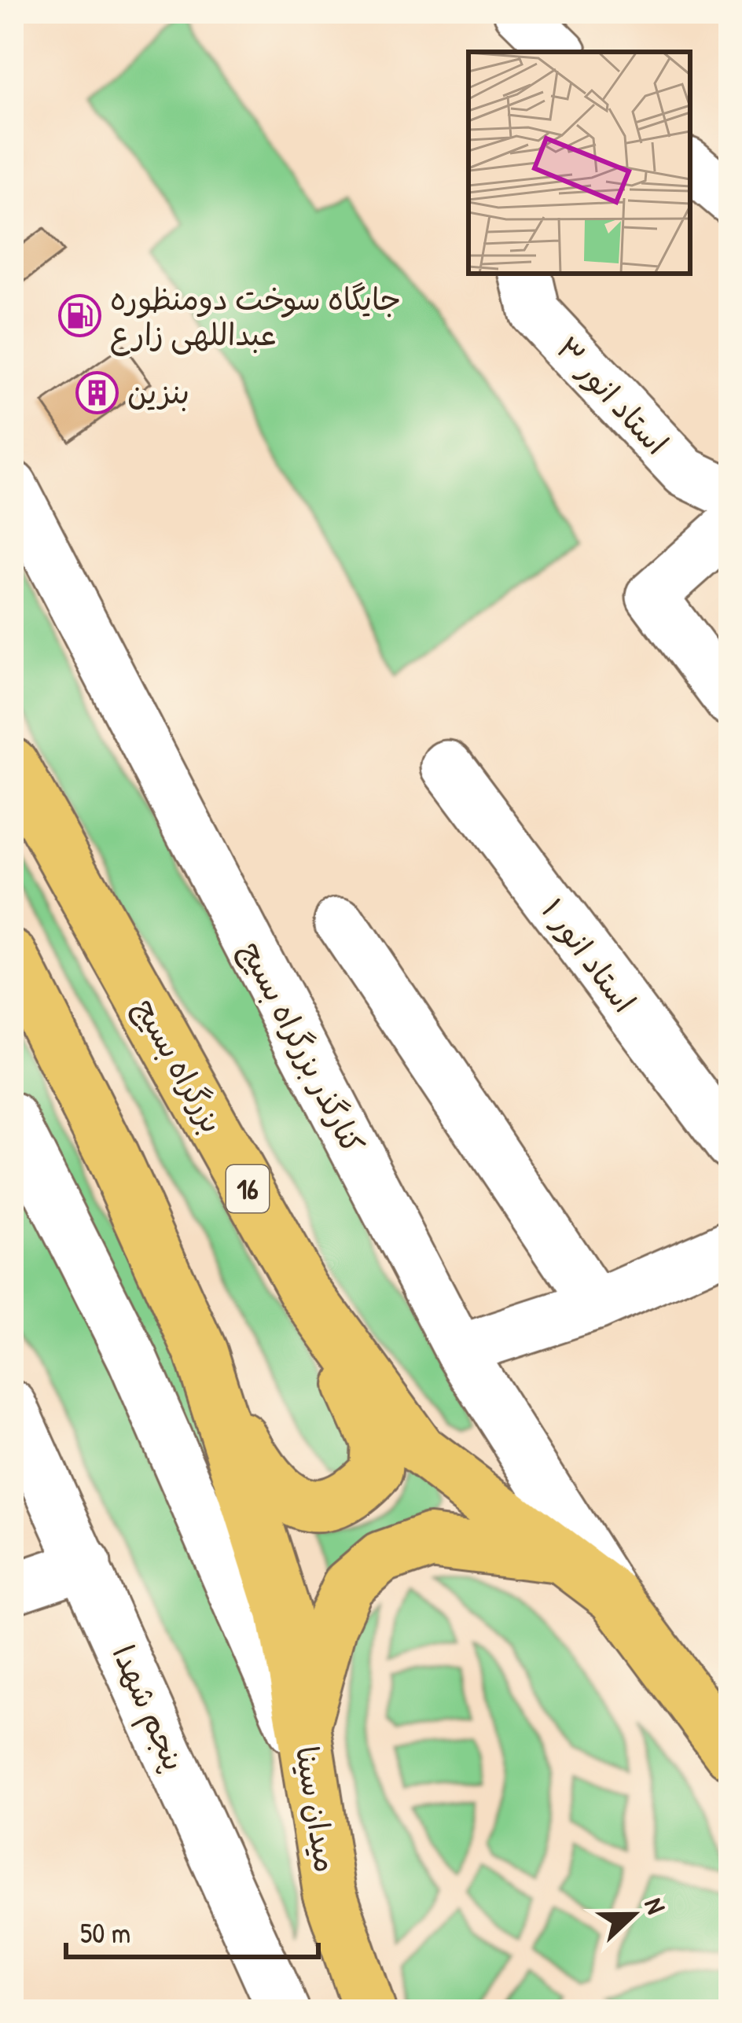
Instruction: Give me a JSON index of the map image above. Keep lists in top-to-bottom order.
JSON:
{
  "streets": {
    "highway": ["بزرگراه بسیج", "16", "میدان سینا"],
    "street": [
      "استاد انور ۳",
      "استاد انور ۱",
      "کنارگذر بزرگراه بسیج",
      "پنجم شهدا"
    ]
  },
  "crossings": [
    ["کنارگذر بزرگراه بسیج", "میدان سینا"],
    ["بزرگراه بسیج", "میدان سینا"],
    ["16", "میدان سینا"]
  ],
  "places": {
    "fuel station": ["جایگاه سوخت دومنظوره عبداللهی زارع"],
    "building": ["بنزین"]
  },
  "scale_bar": "50 m",
  "north": "right"
}
